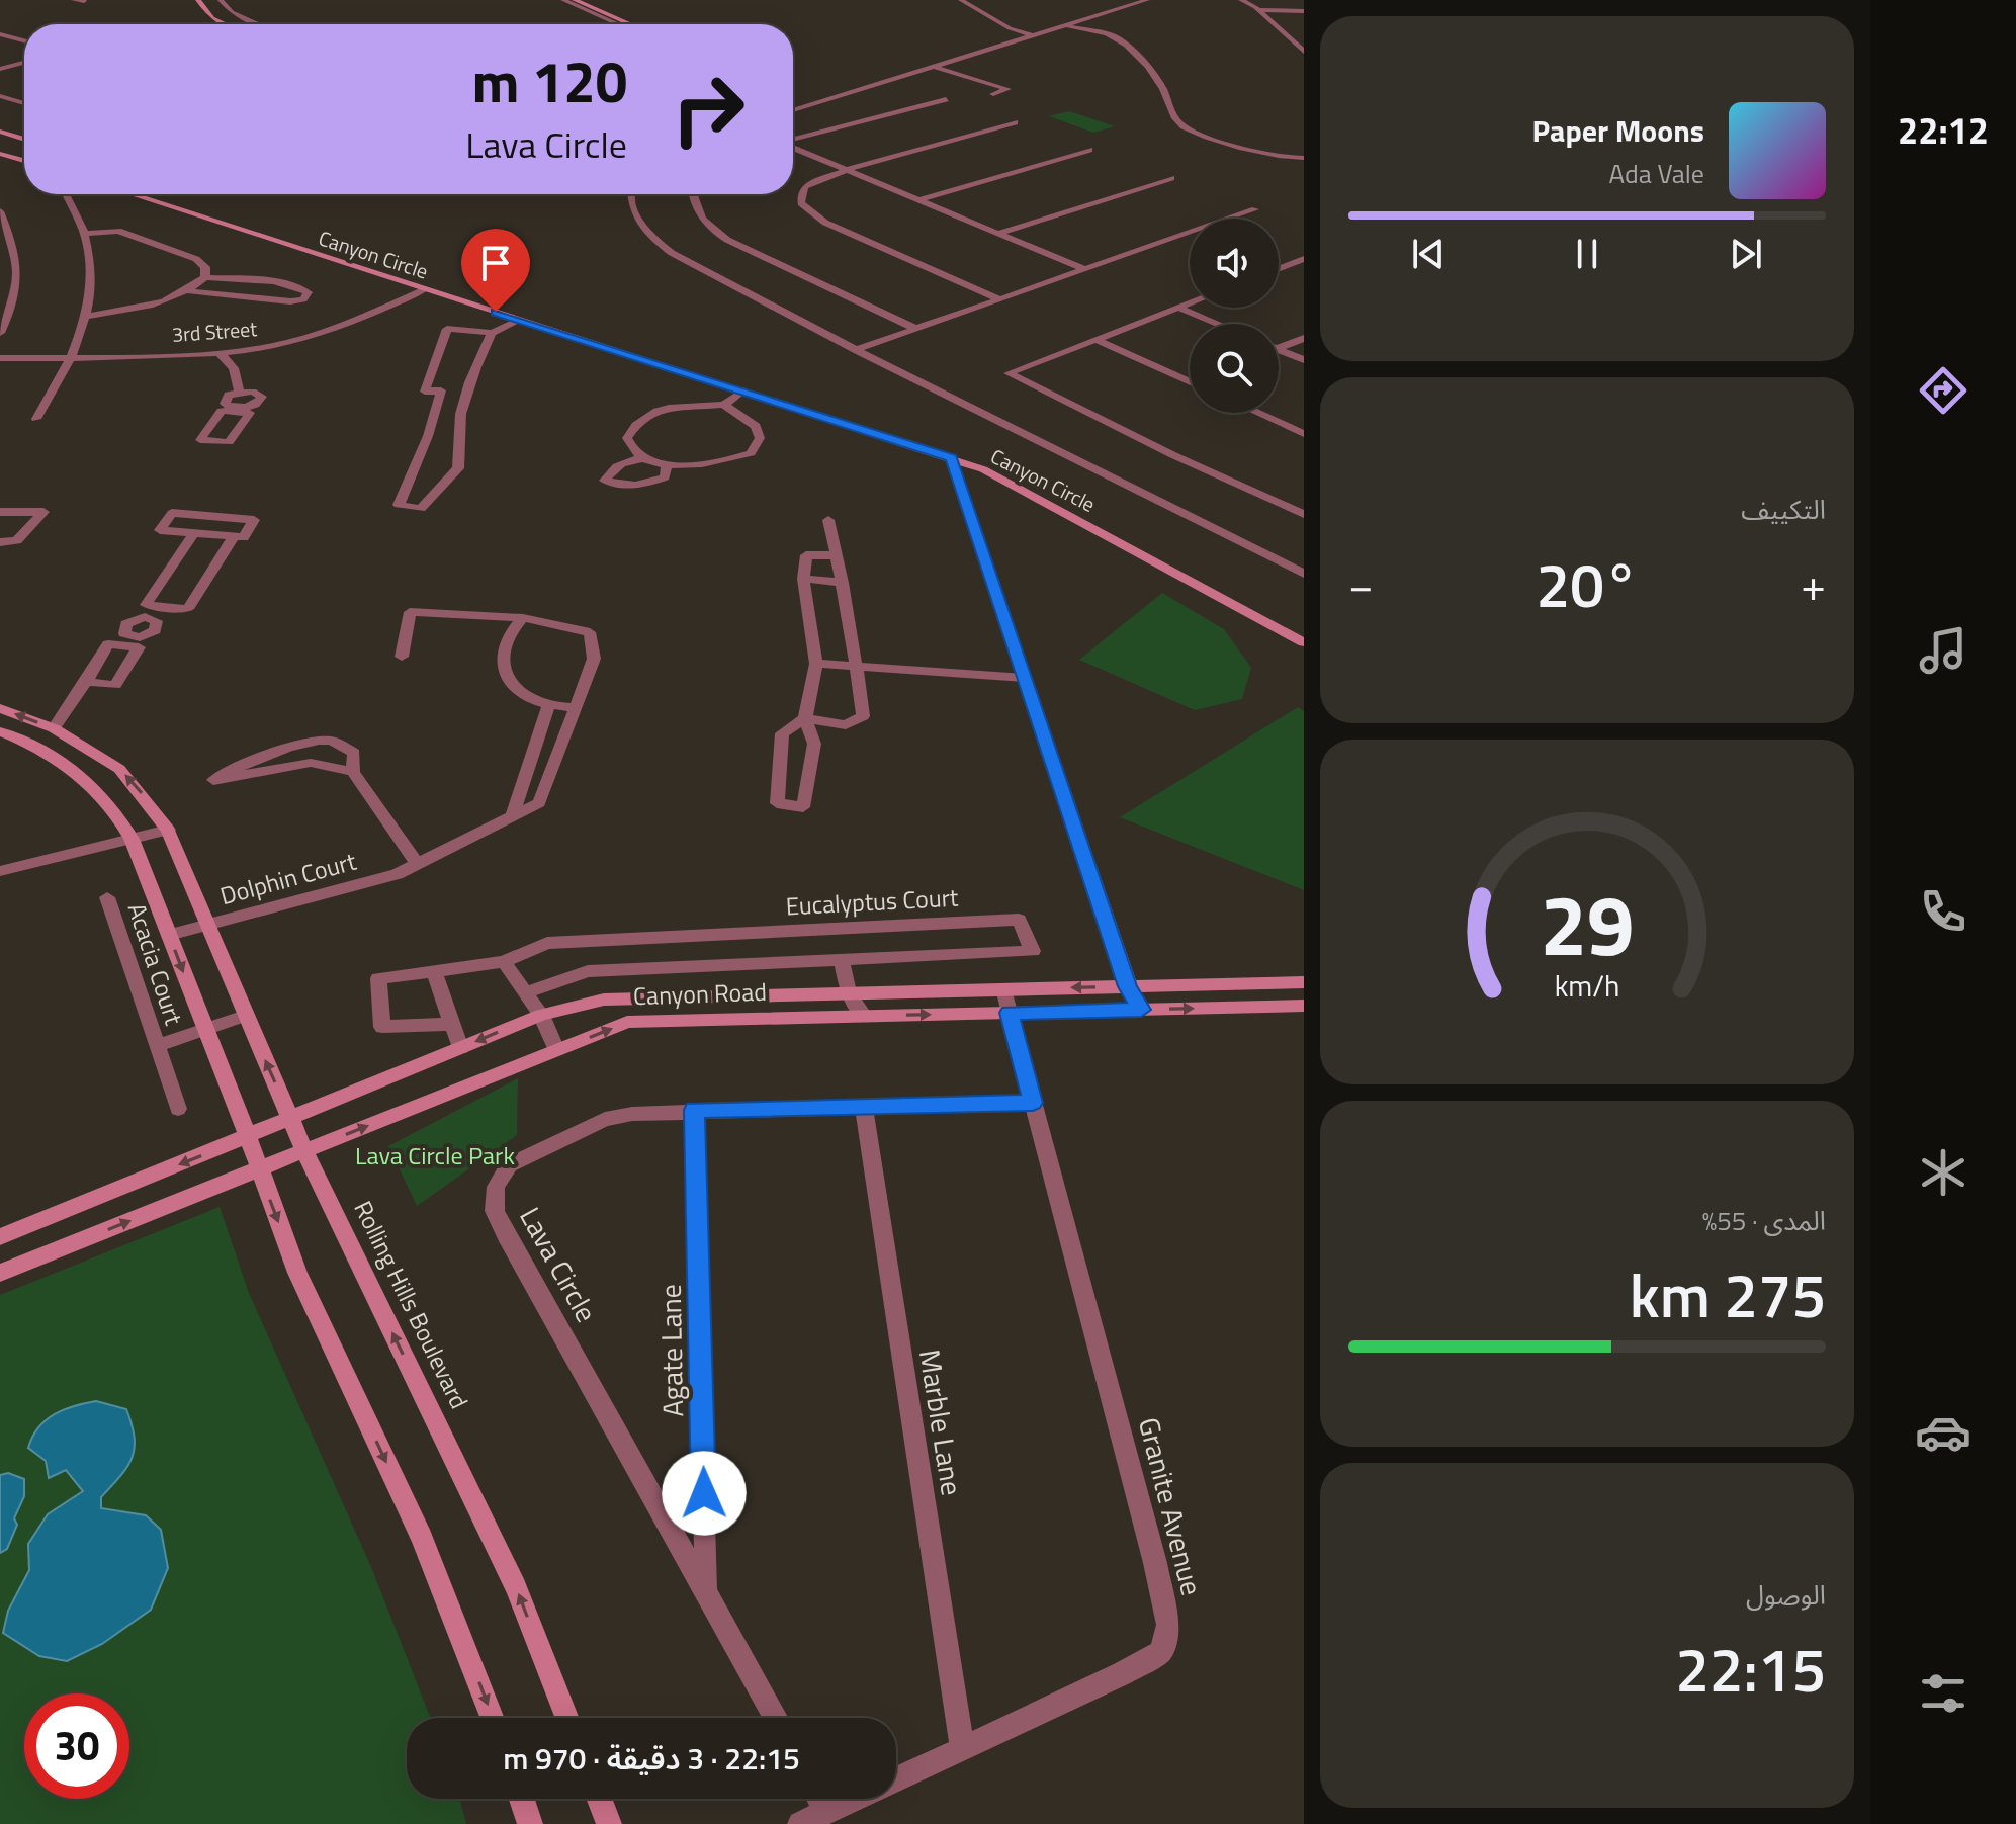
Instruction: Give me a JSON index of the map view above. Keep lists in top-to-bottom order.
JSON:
{
  "streets": {
    "main road": ["Canyon Circle", "Canyon Road", "Rolling Hills Boulevard"],
    "street": [
      "3rd Street",
      "Dolphin Court",
      "Eucalyptus Court",
      "Acacia Court",
      "Lava Circle",
      "Agate Lane",
      "Marble Lane",
      "Granite Avenue"
    ]
  },
  "crossings": [
    ["Canyon Circle", "3rd Street"],
    ["Dolphin Court", "Rolling Hills Boulevard"],
    ["Acacia Court", "Rolling Hills Boulevard"],
    ["Canyon Road", "Rolling Hills Boulevard"],
    ["Canyon Road", "Granite Avenue"],
    ["Lava Circle", "Agate Lane"],
    ["Lava Circle", "Marble Lane"],
    ["Lava Circle", "Granite Avenue"],
    ["Marble Lane", "Granite Avenue"]
  ],
  "parks": ["Lava Circle Park"],
  "page": {
    "tabs": "22:12",
    "turn": ["120 m", "Lava Circle"],
    "song": ["Paper Moons", "Ada Vale"],
    "tile": [
      "التكييف",
      ["المدى · 55%", "275 km"],
      ["الوصول", "22:15"]
    ],
    "heat": ["−", "20°", "+"],
    "limit": "30",
    "trip": "22:15 · 3 دقيقة · 970 m",
    "gauge": ["29", "km/h"]
  }
}
